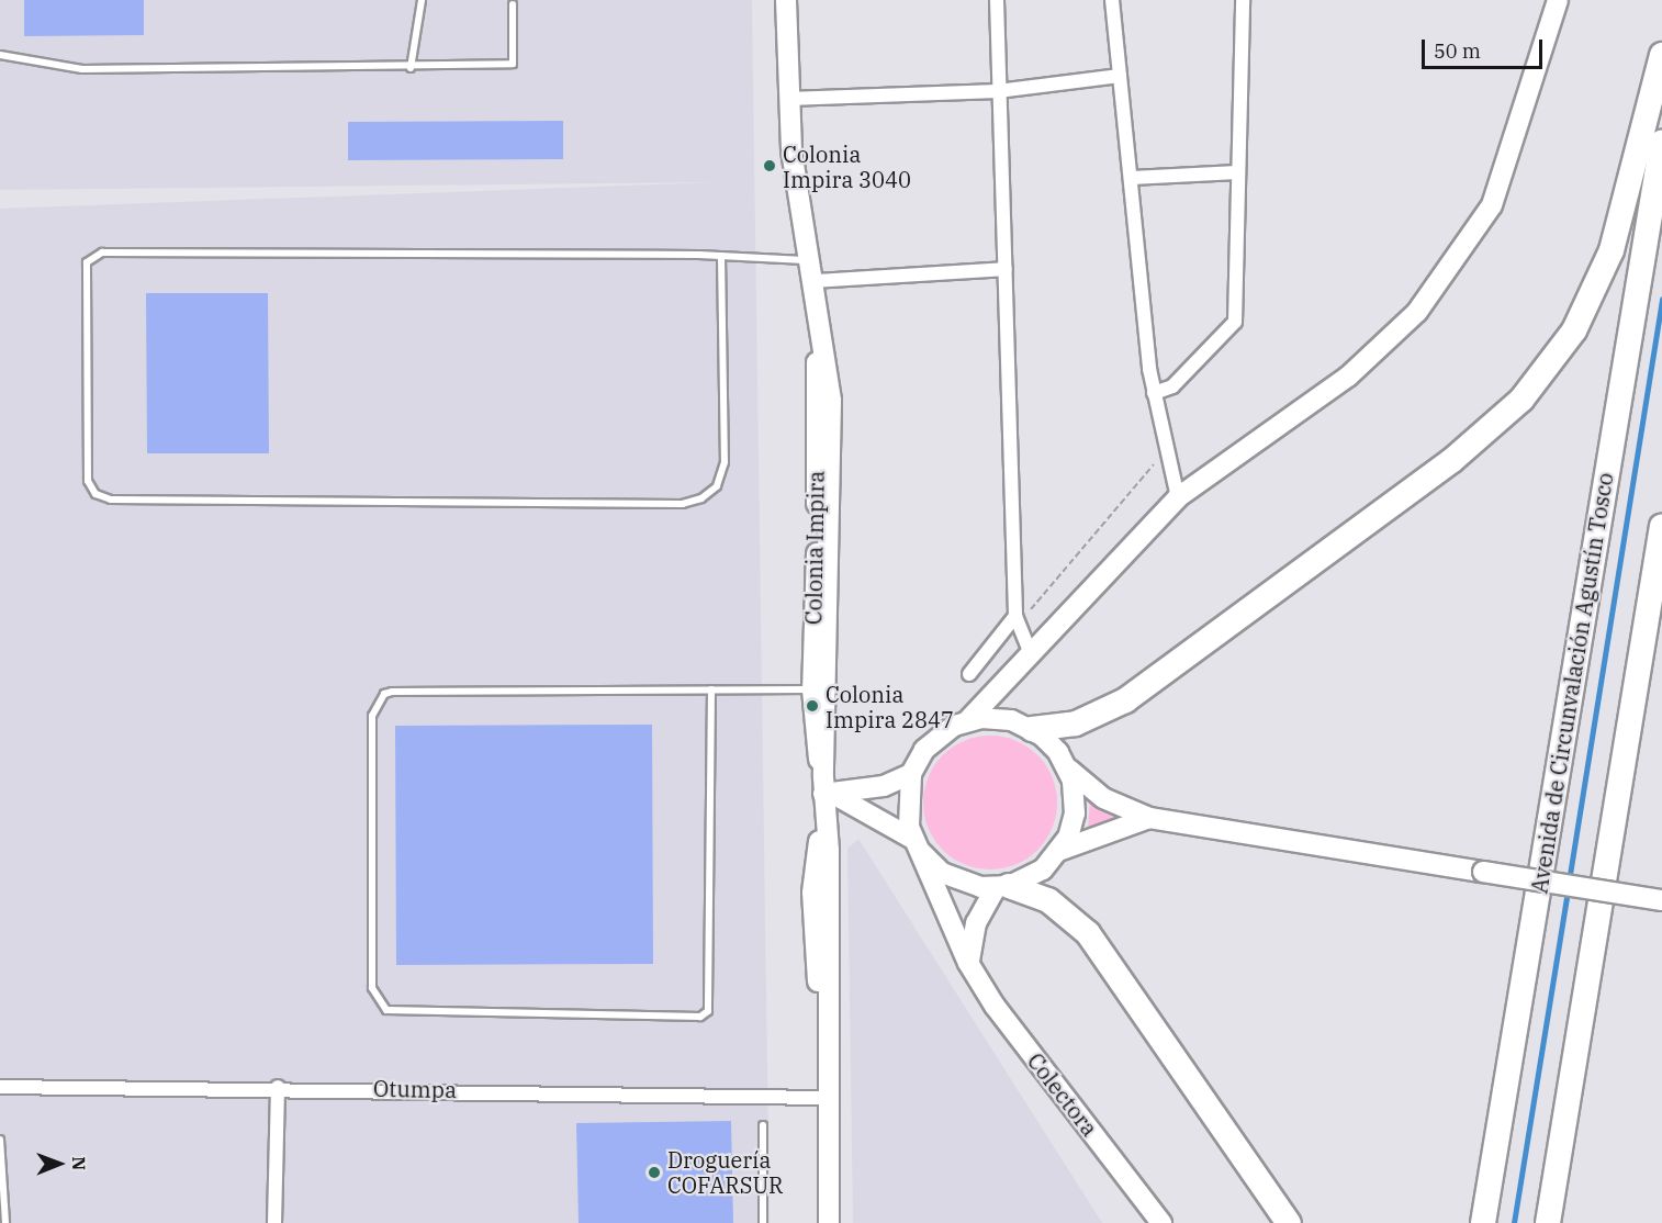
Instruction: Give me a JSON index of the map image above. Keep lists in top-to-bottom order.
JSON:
{
  "streets": {
    "highway": ["Avenida de Circunvalación Agustín Tosco"],
    "main road": ["Colonia Impira", "Colectora"],
    "street": ["Otumpa"]
  },
  "crossings": [
    ["Colonia Impira", "Otumpa"]
  ],
  "places": ["Colonia Impira 3040", "Colonia Impira 2847", "Droguería COFARSUR"],
  "scale_bar": "50 m",
  "north": "right"
}
